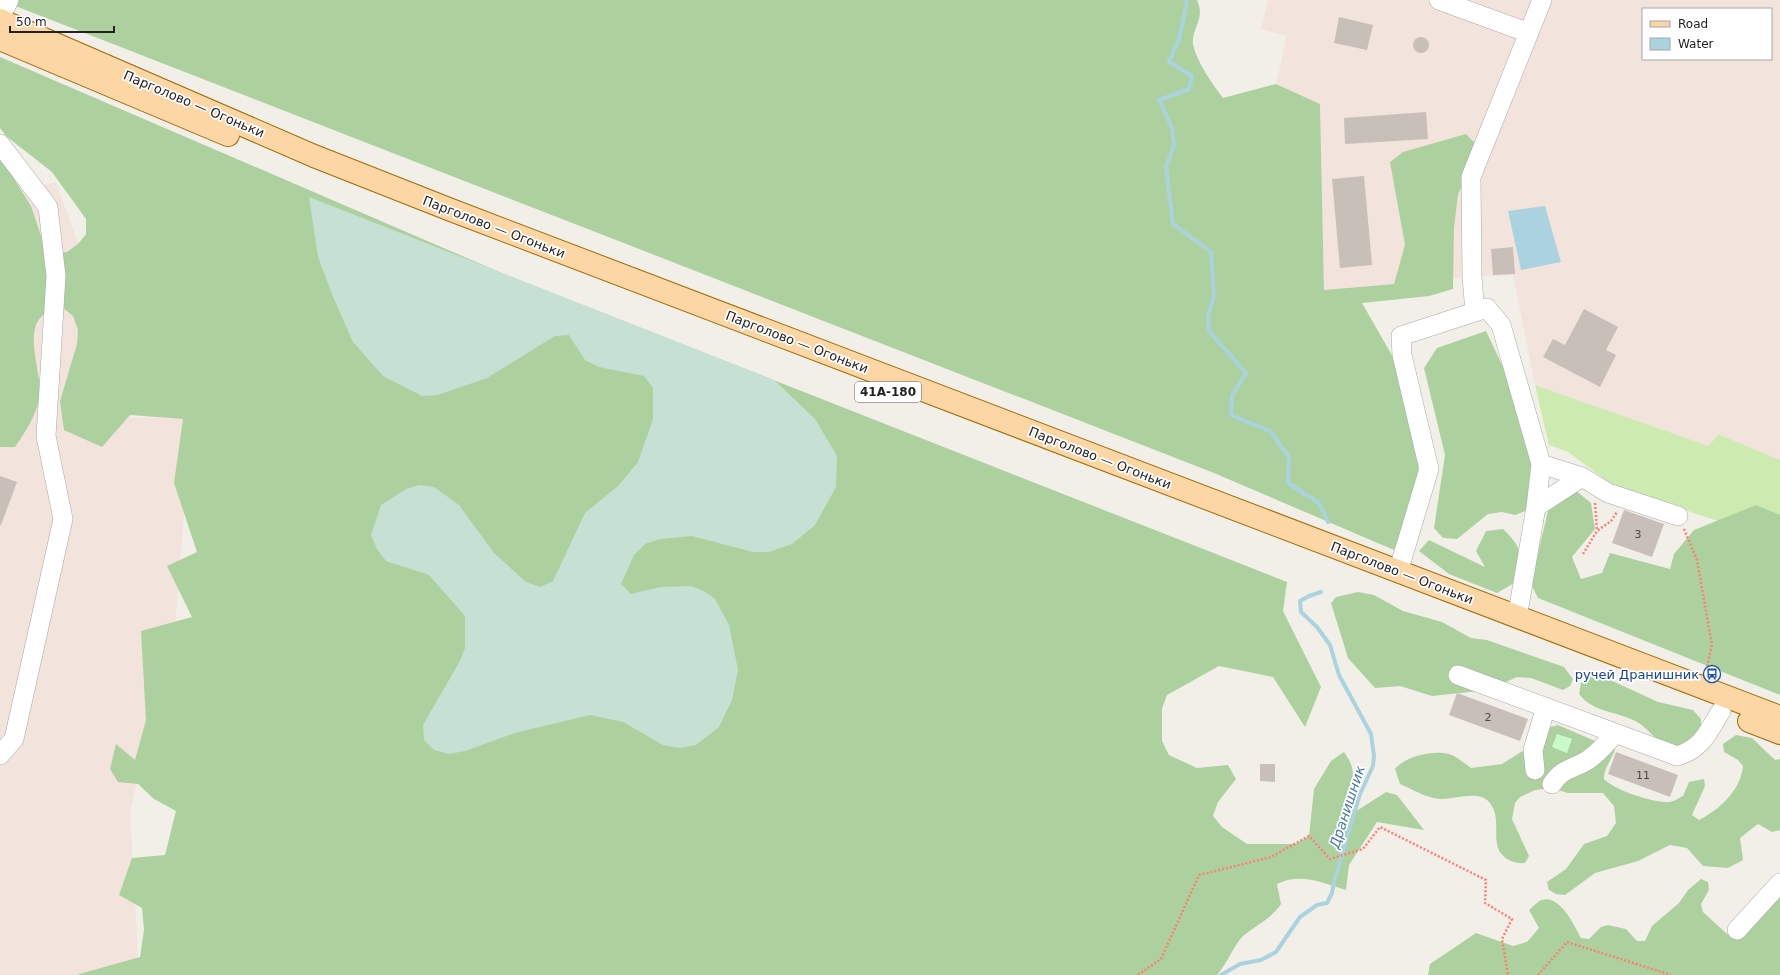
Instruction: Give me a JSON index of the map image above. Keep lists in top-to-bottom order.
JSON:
{
  "streets": {
    "main road": ["Парголово — Огоньки", "41А-180"]
  },
  "water": ["Дранишник"],
  "places": {
    "bus stop": ["ручей Дранишник"]
  },
  "house_numbers": ["3", "2", "11"],
  "legend": ["Road", "Water"],
  "scale_bar": "50 m"
}
